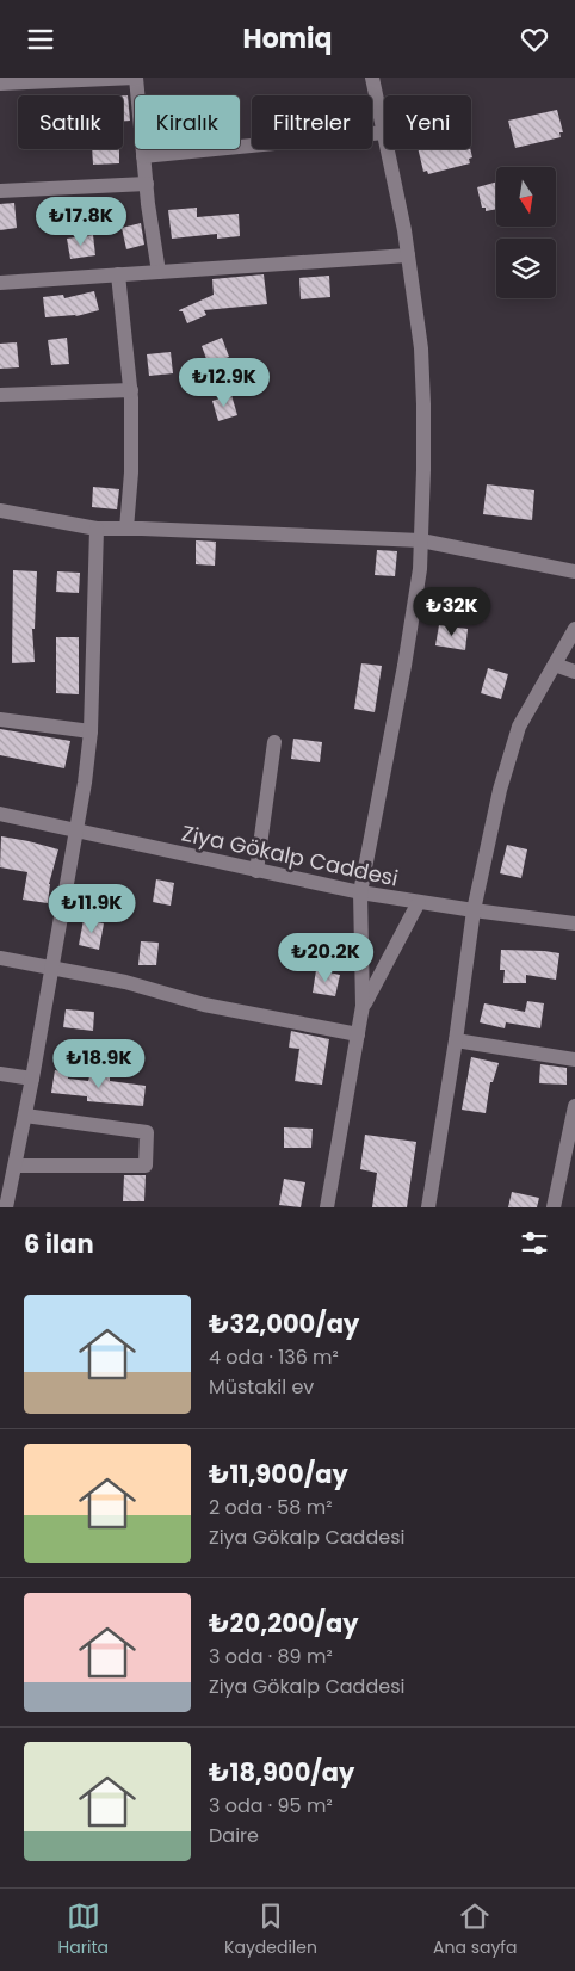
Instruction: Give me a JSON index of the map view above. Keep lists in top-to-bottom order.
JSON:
{
  "streets": {
    "street": ["Ziya Gökalp Caddesi"]
  },
  "north": "bottom",
  "page": {
    "header": "Homiq",
    "chip": [
      "Satılık",
      "Kiralık",
      "Filtreler",
      "Yeni"
    ],
    "price": [
      "₺17.8K",
      "₺12.9K",
      "₺32K",
      "₺11.9K",
      "₺20.2K",
      "₺18.9K"
    ],
    "heading": "6 ilan",
    "list": [
      {
        "name": "₺32,000/ay",
        "note": "4 oda · 136 m² · Müstakil ev"
      },
      {
        "name": "₺11,900/ay",
        "note": "2 oda · 58 m² · Ziya Gökalp Caddesi"
      },
      {
        "name": "₺20,200/ay",
        "note": "3 oda · 89 m² · Ziya Gökalp Caddesi"
      },
      {
        "name": "₺18,900/ay",
        "note": "3 oda · 95 m² · Daire"
      }
    ],
    "tabs": ["Harita", "Kaydedilen", "Ana sayfa"]
  }
}
